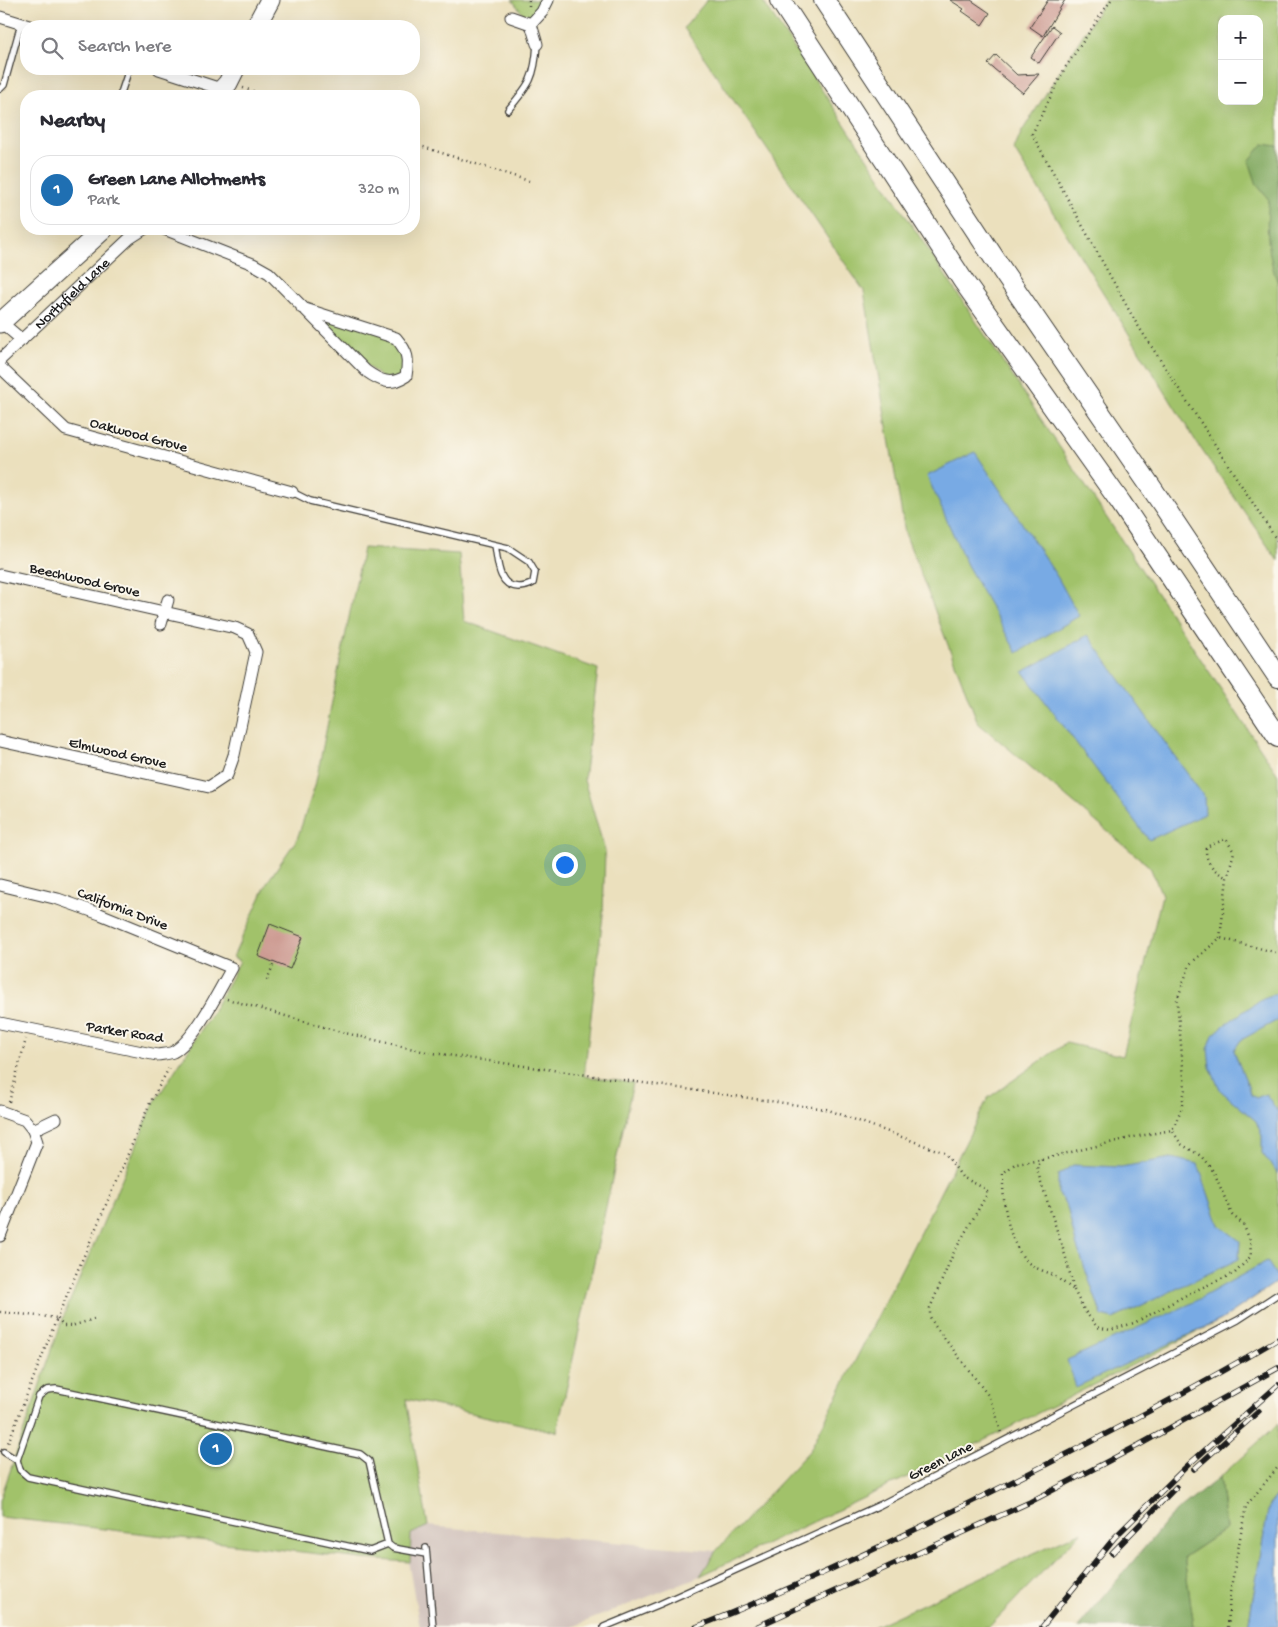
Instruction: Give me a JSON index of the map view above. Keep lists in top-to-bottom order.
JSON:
{
  "streets": {
    "highway": ["Northfield Lane"],
    "street": [
      "Oakwood Grove",
      "Beechwood Grove",
      "Elmwood Grove",
      "California Drive",
      "Parker Road"
    ],
    "lane": ["Green Lane"]
  },
  "crossings": [
    ["Beechwood Grove", "Elmwood Grove"],
    ["California Drive", "Parker Road"]
  ],
  "page": {
    "map_buttons": ["+", "−"],
    "search": "Search here",
    "heading": "Nearby",
    "list": [
      {
        "mark": "1",
        "name": "Green Lane Allotments",
        "note": "Park",
        "value": "320 m"
      }
    ],
    "pins": "1"
  }
}
